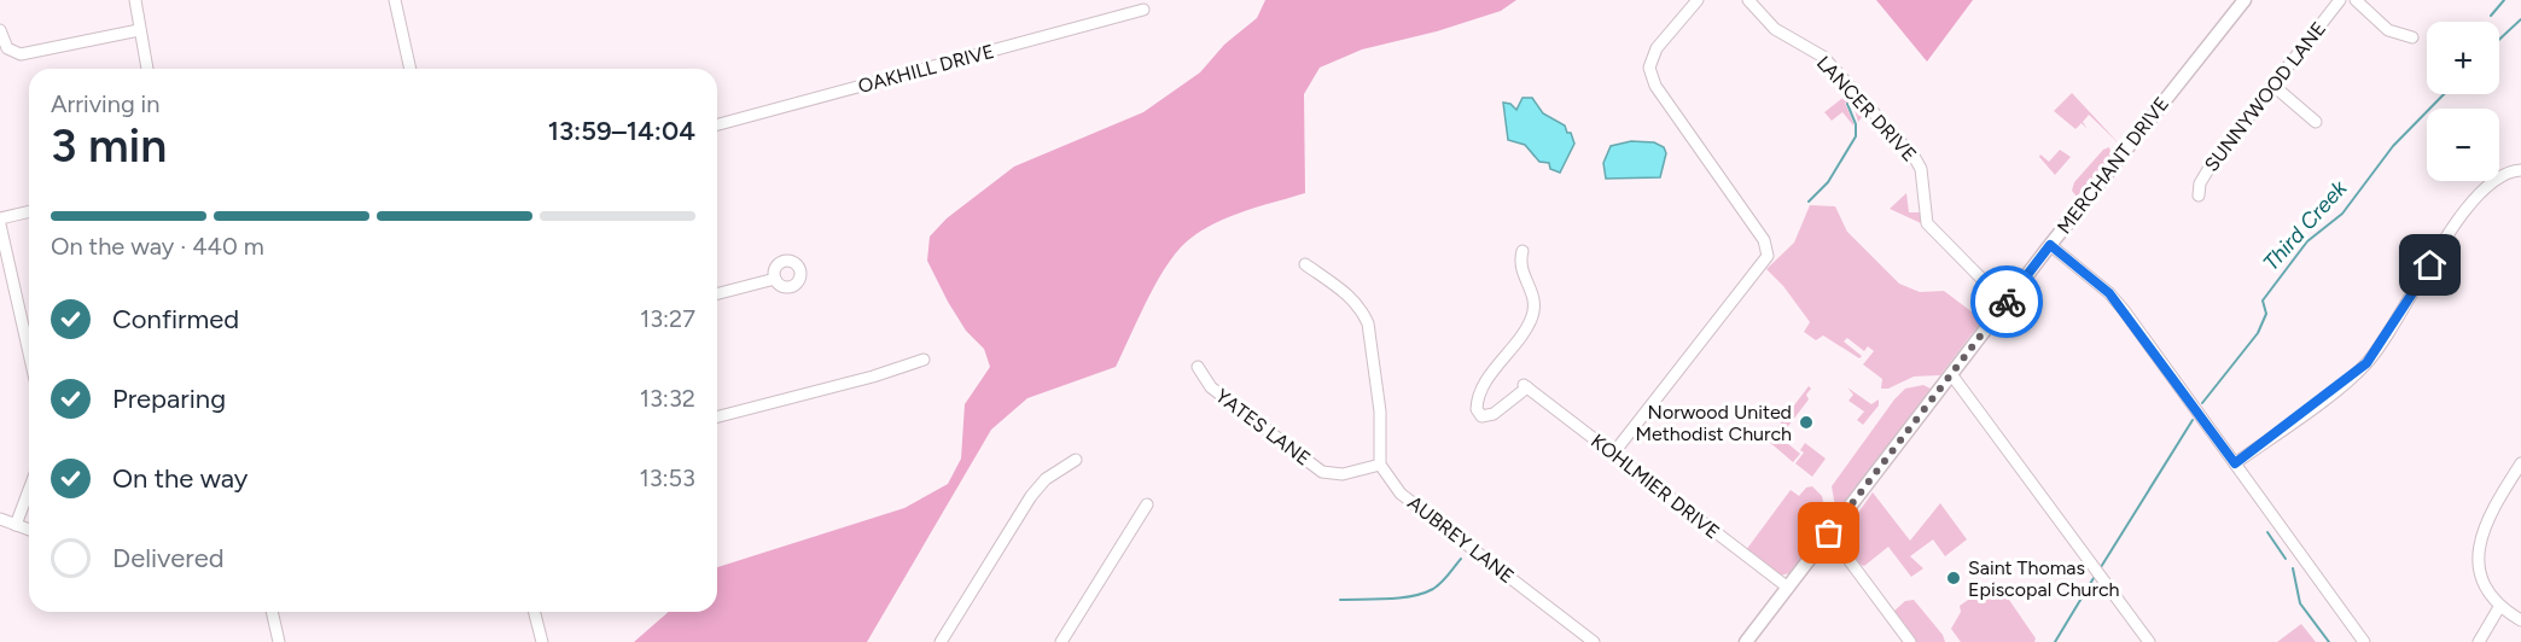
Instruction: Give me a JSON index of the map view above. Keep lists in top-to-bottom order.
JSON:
{
  "streets": {
    "main road": ["MERCHANT DRIVE"],
    "street": [
      "OAKHILL DRIVE",
      "SUNNYWOOD LANE",
      "LANCER DRIVE",
      "YATES LANE",
      "KOHLMIER DRIVE",
      "AUBREY LANE"
    ]
  },
  "crossings": [
    ["LANCER DRIVE", "MERCHANT DRIVE"],
    ["MERCHANT DRIVE", "KOHLMIER DRIVE"],
    ["YATES LANE", "AUBREY LANE"]
  ],
  "water": ["Third Creek"],
  "places": ["Norwood United Methodist Church", "Saint Thomas Episcopal Church"],
  "page": {
    "map_buttons": ["+", "−"],
    "heading": ["3 min", "Arriving in", "13:59–14:04"],
    "bar": "On the way · 440 m",
    "list": [
      ["Confirmed", "13:27"],
      ["Preparing", "13:32"],
      ["On the way", "13:53"],
      "Delivered"
    ]
  }
}
